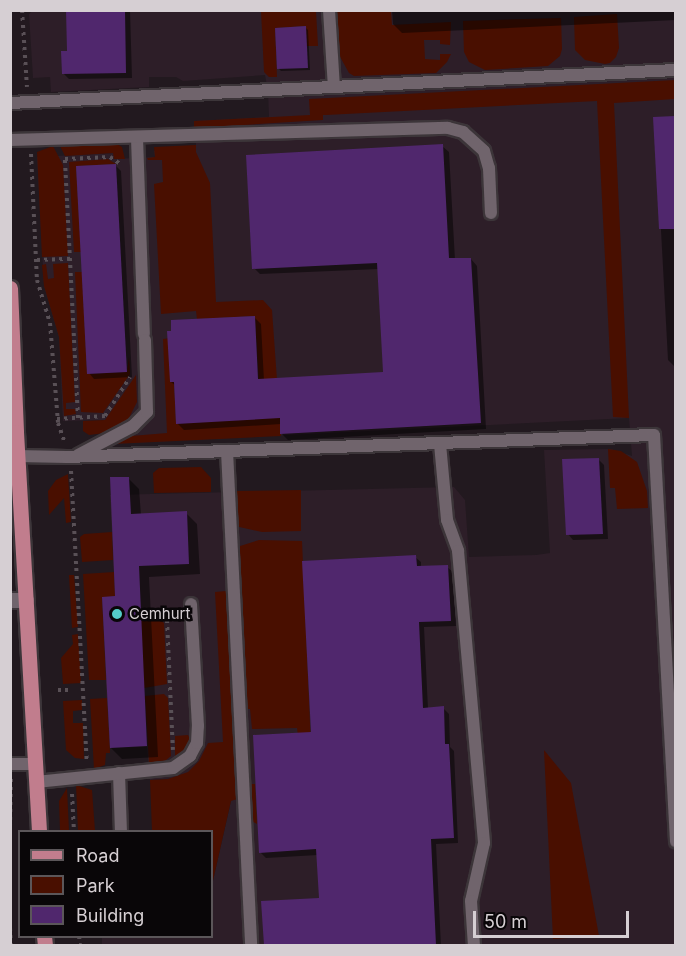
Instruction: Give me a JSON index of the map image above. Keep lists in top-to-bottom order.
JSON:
{
  "places": ["Cemhurt"],
  "legend": ["Road", "Park", "Building"],
  "scale_bar": "50 m"
}
